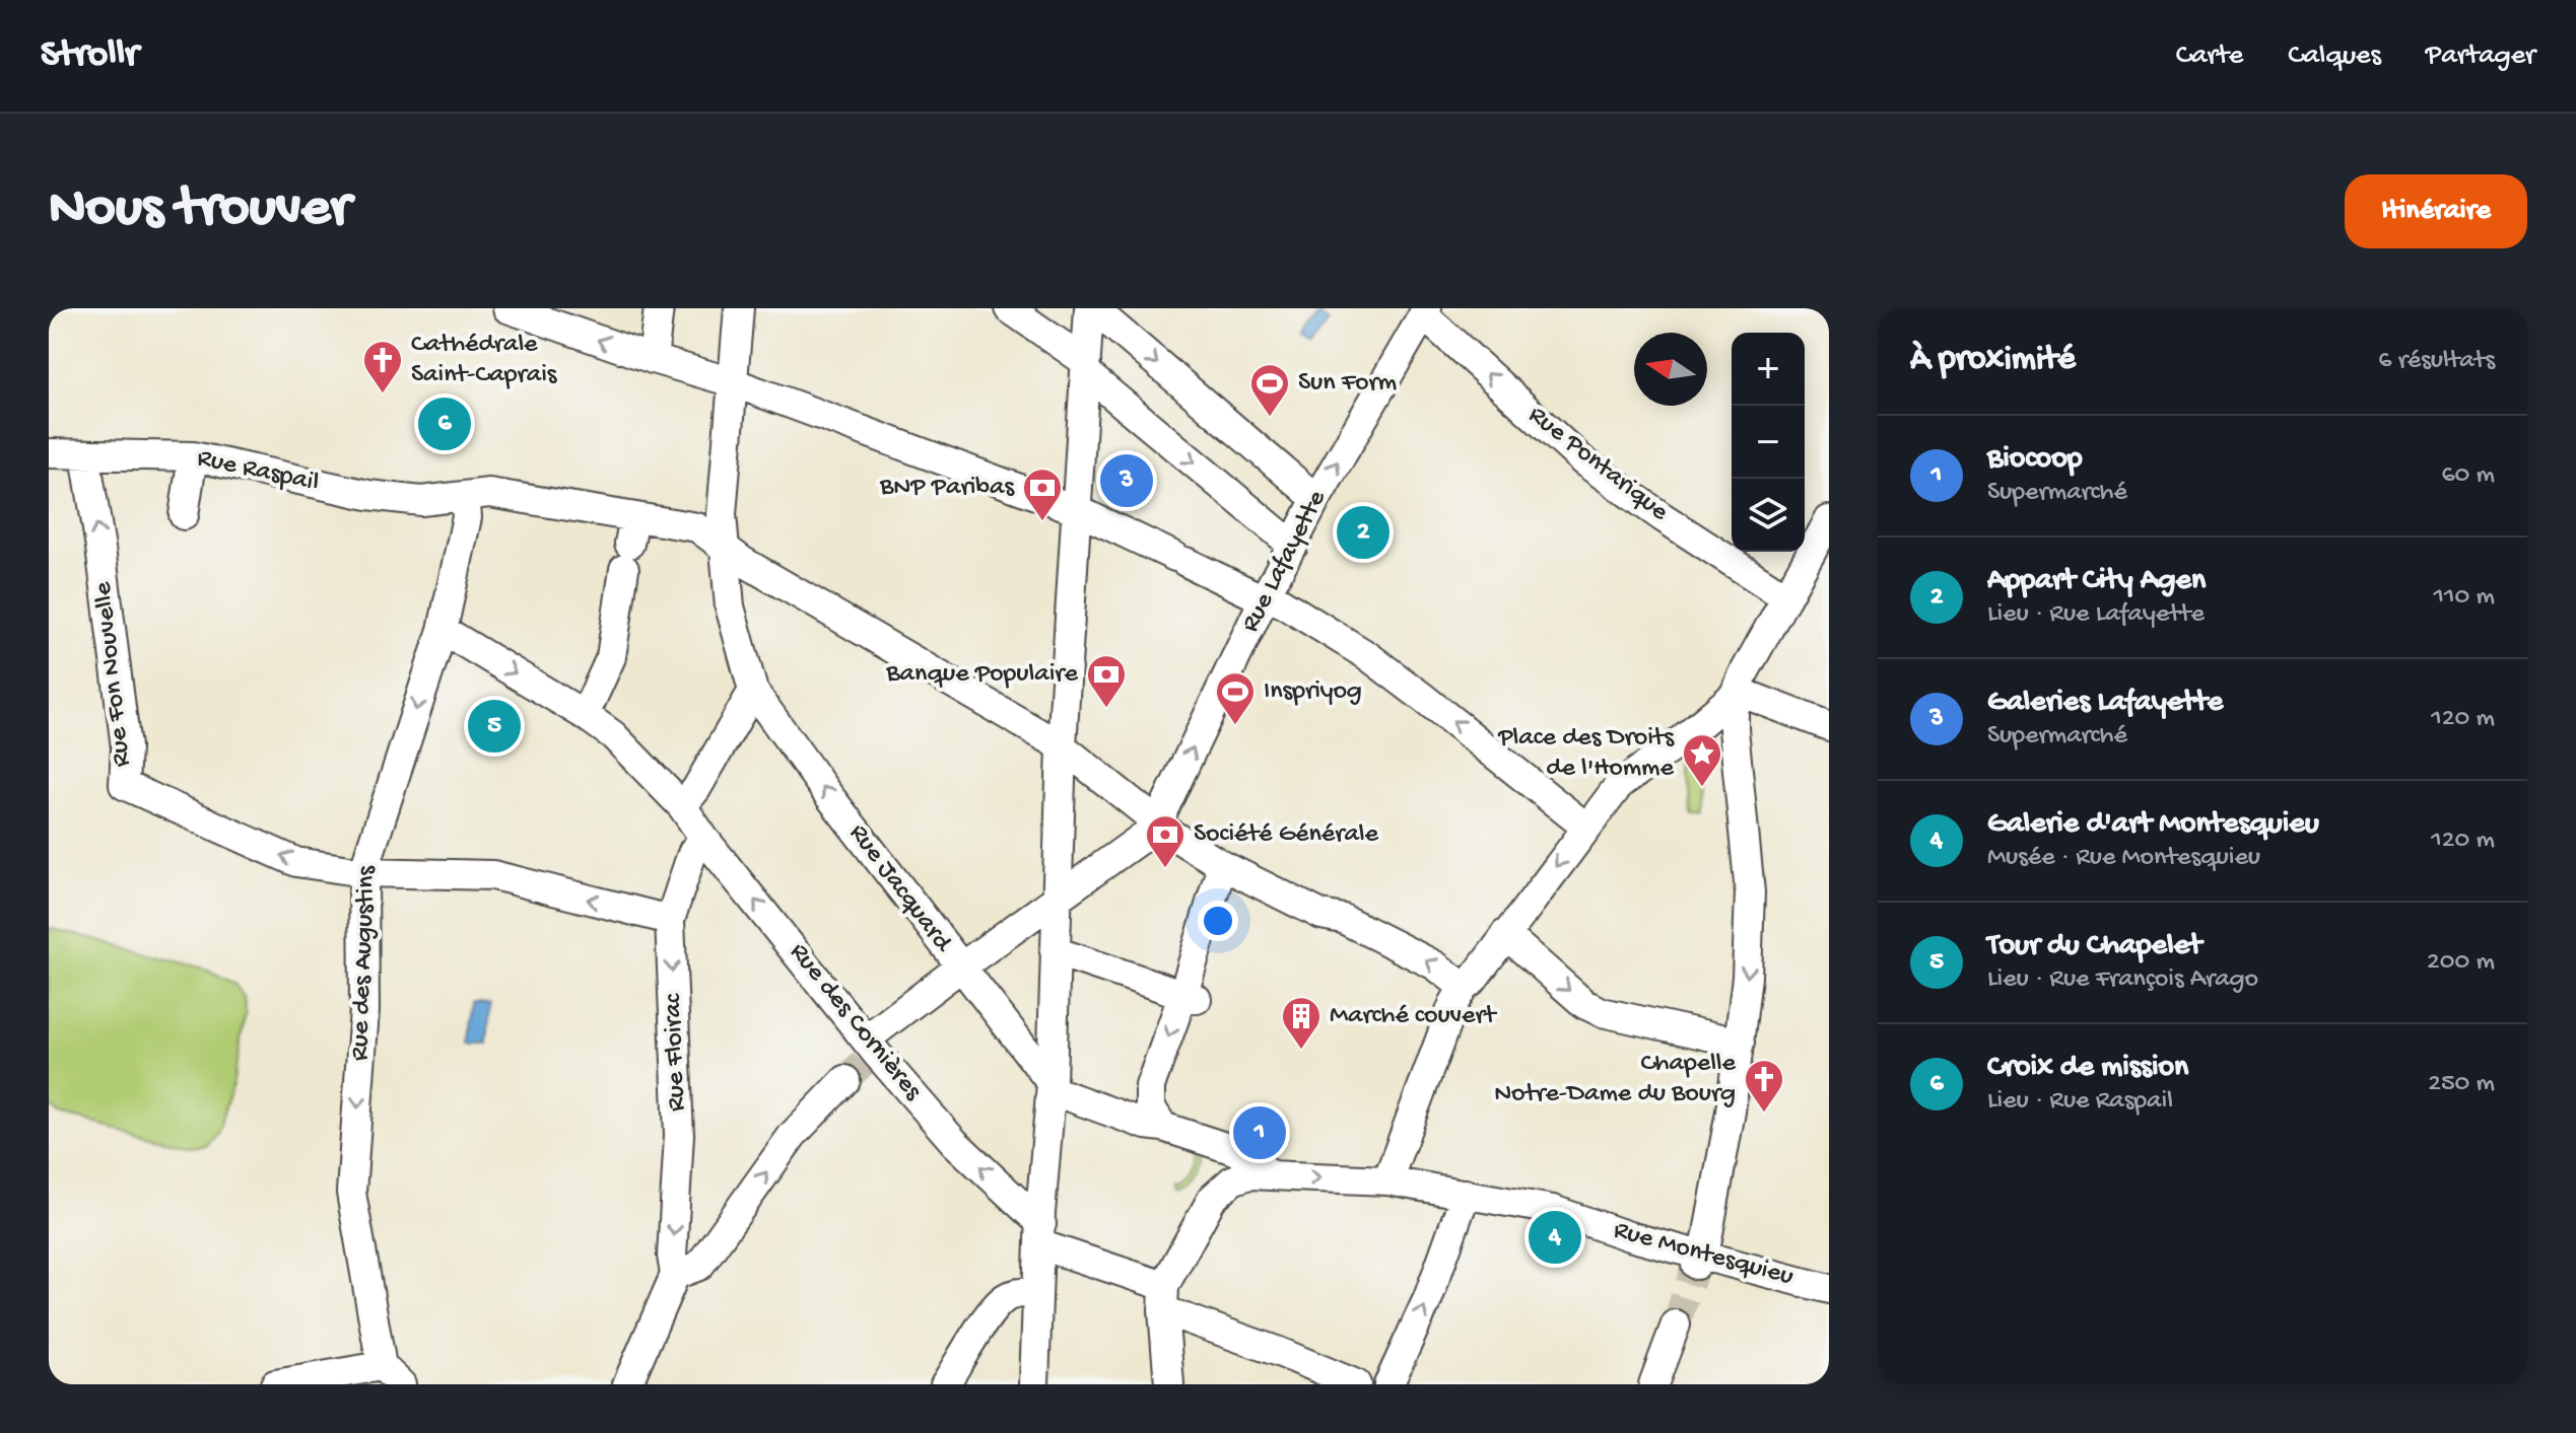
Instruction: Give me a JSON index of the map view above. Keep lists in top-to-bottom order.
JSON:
{
  "streets": {
    "street": [
      "Rue Pontarique",
      "Rue Raspail",
      "Rue Lafayette",
      "Rue Fon Nouvelle",
      "Rue Jacquard",
      "Rue des Augustins",
      "Rue des Cornières",
      "Rue Floirac",
      "Rue Montesquieu"
    ]
  },
  "crossings": [
    ["Rue Pontarique", "Rue Lafayette"],
    ["Rue Raspail", "Rue Lafayette"],
    ["Rue Raspail", "Rue Fon Nouvelle"],
    ["Rue Raspail", "Rue des Augustins"],
    ["Rue Fon Nouvelle", "Rue des Augustins"],
    ["Rue des Augustins", "Rue des Cornières"],
    ["Rue des Cornières", "Rue Floirac"]
  ],
  "one_way": [
    "Rue Pontarique",
    "Rue Fon Nouvelle",
    "Rue Jacquard",
    "Rue des Augustins",
    "Rue Floirac"
  ],
  "places": {
    "church": ["Cathédrale Saint-Caprais", "Chapelle Notre-Dame du Bourg"],
    "sports": ["Sun Form", "Inspriyog"],
    "bank": ["BNP Paribas", "Banque Populaire", "Société Générale"],
    "place": ["Place des Droits de l'Homme"],
    "building": ["Marché couvert"]
  },
  "north": "left",
  "page": {
    "header": "Strollr",
    "nav": ["Carte", "Calques", "Partager"],
    "buttons": "Itinéraire",
    "title": "Nous trouver",
    "heading": ["À proximité", "6 résultats"],
    "map_buttons": ["+", "−"],
    "pins": [
      "6",
      "3",
      "2",
      "5",
      "1",
      "4"
    ],
    "list": [
      {
        "mark": "1",
        "name": "Biocoop",
        "note": "Supermarché",
        "value": "60 m"
      },
      {
        "mark": "2",
        "name": "Appart City Agen",
        "note": "Lieu · Rue Lafayette",
        "value": "110 m"
      },
      {
        "mark": "3",
        "name": "Galeries Lafayette",
        "note": "Supermarché",
        "value": "120 m"
      },
      {
        "mark": "4",
        "name": "Galerie d'art Montesquieu",
        "note": "Musée · Rue Montesquieu",
        "value": "120 m"
      },
      {
        "mark": "5",
        "name": "Tour du Chapelet",
        "note": "Lieu · Rue François Arago",
        "value": "200 m"
      },
      {
        "mark": "6",
        "name": "Croix de mission",
        "note": "Lieu · Rue Raspail",
        "value": "250 m"
      }
    ]
  }
}
